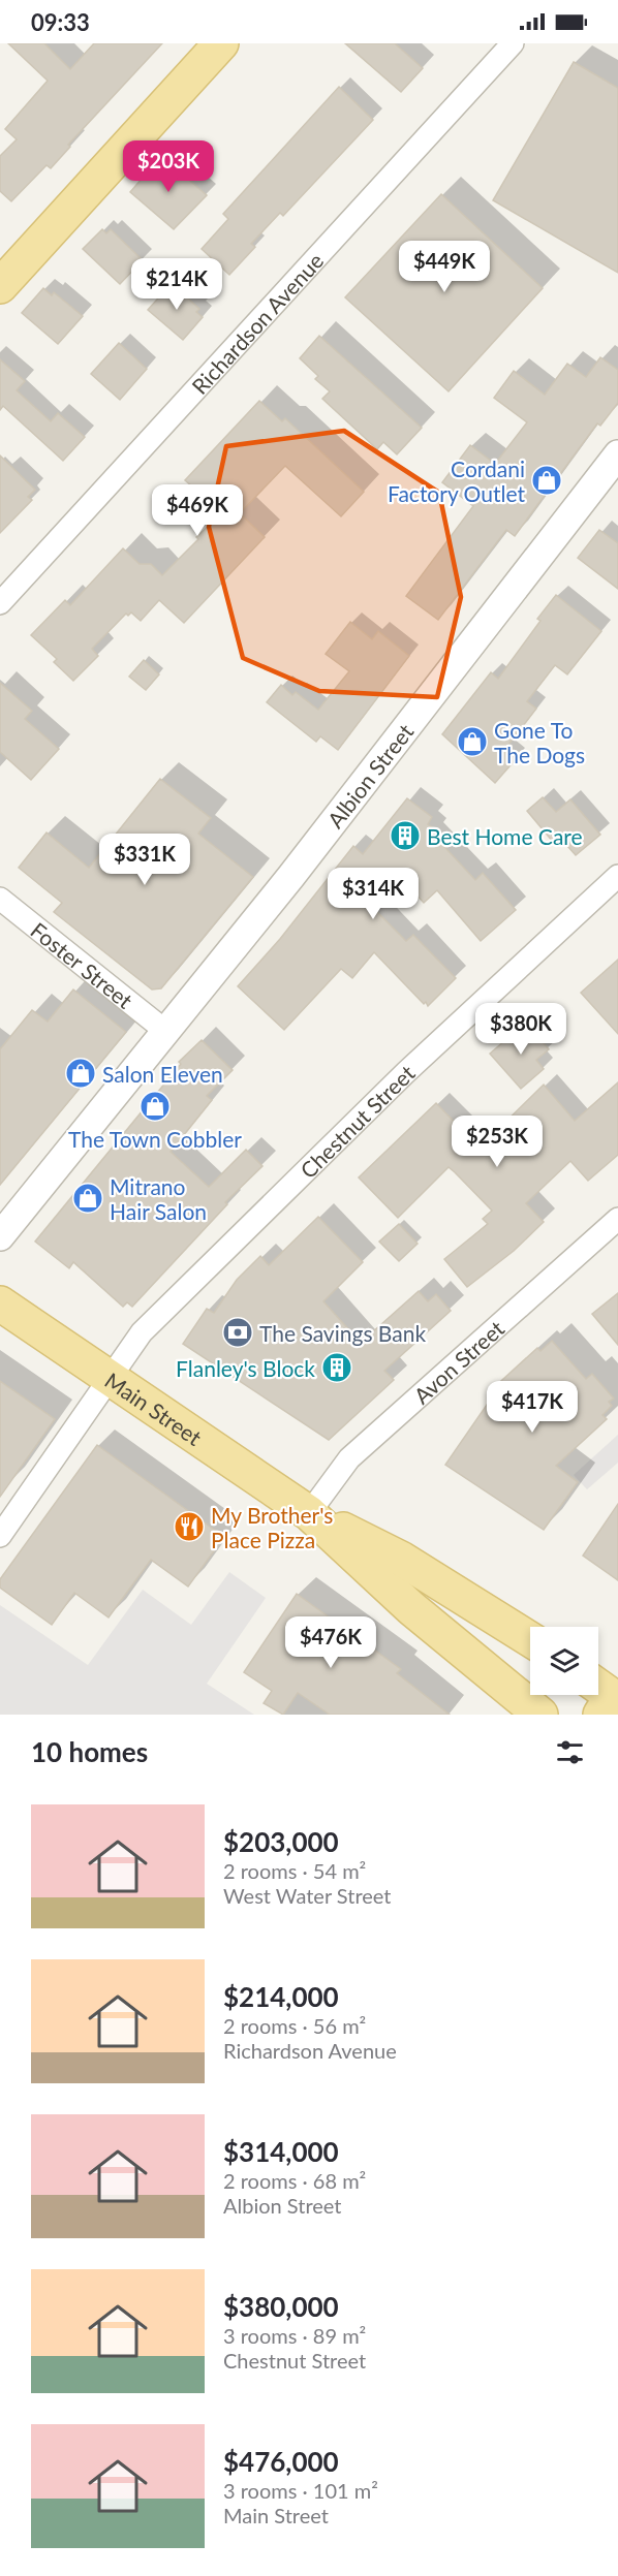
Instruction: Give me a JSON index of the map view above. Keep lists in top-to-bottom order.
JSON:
{
  "streets": {
    "main road": ["Main Street"],
    "street": [
      "Richardson Avenue",
      "Albion Street",
      "Foster Street",
      "Chestnut Street",
      "Avon Street"
    ]
  },
  "crossings": [
    ["Albion Street", "Foster Street"],
    ["Chestnut Street", "Main Street"],
    ["Avon Street", "Main Street"]
  ],
  "places": {
    "shop": [
      "Cordani Factory Outlet",
      "Gone To The Dogs",
      "Salon Eleven",
      "The Town Cobbler",
      "Mitrano Hair Salon"
    ],
    "building": ["Best Home Care", "Flanley's Block"],
    "bank": ["The Savings Bank"],
    "restaurant": ["My Brother's Place Pizza"]
  },
  "page": {
    "status": "09:33",
    "price": [
      "$203K",
      "$449K",
      "$214K",
      "$469K",
      "$331K",
      "$314K",
      "$380K",
      "$253K",
      "$417K",
      "$476K"
    ],
    "heading": "10 homes",
    "list": [
      {
        "name": "$203,000",
        "note": "2 rooms · 54 m² · West Water Street"
      },
      {
        "name": "$214,000",
        "note": "2 rooms · 56 m² · Richardson Avenue"
      },
      {
        "name": "$314,000",
        "note": "2 rooms · 68 m² · Albion Street"
      },
      {
        "name": "$380,000",
        "note": "3 rooms · 89 m² · Chestnut Street"
      },
      {
        "name": "$476,000",
        "note": "3 rooms · 101 m² · Main Street"
      }
    ]
  }
}
